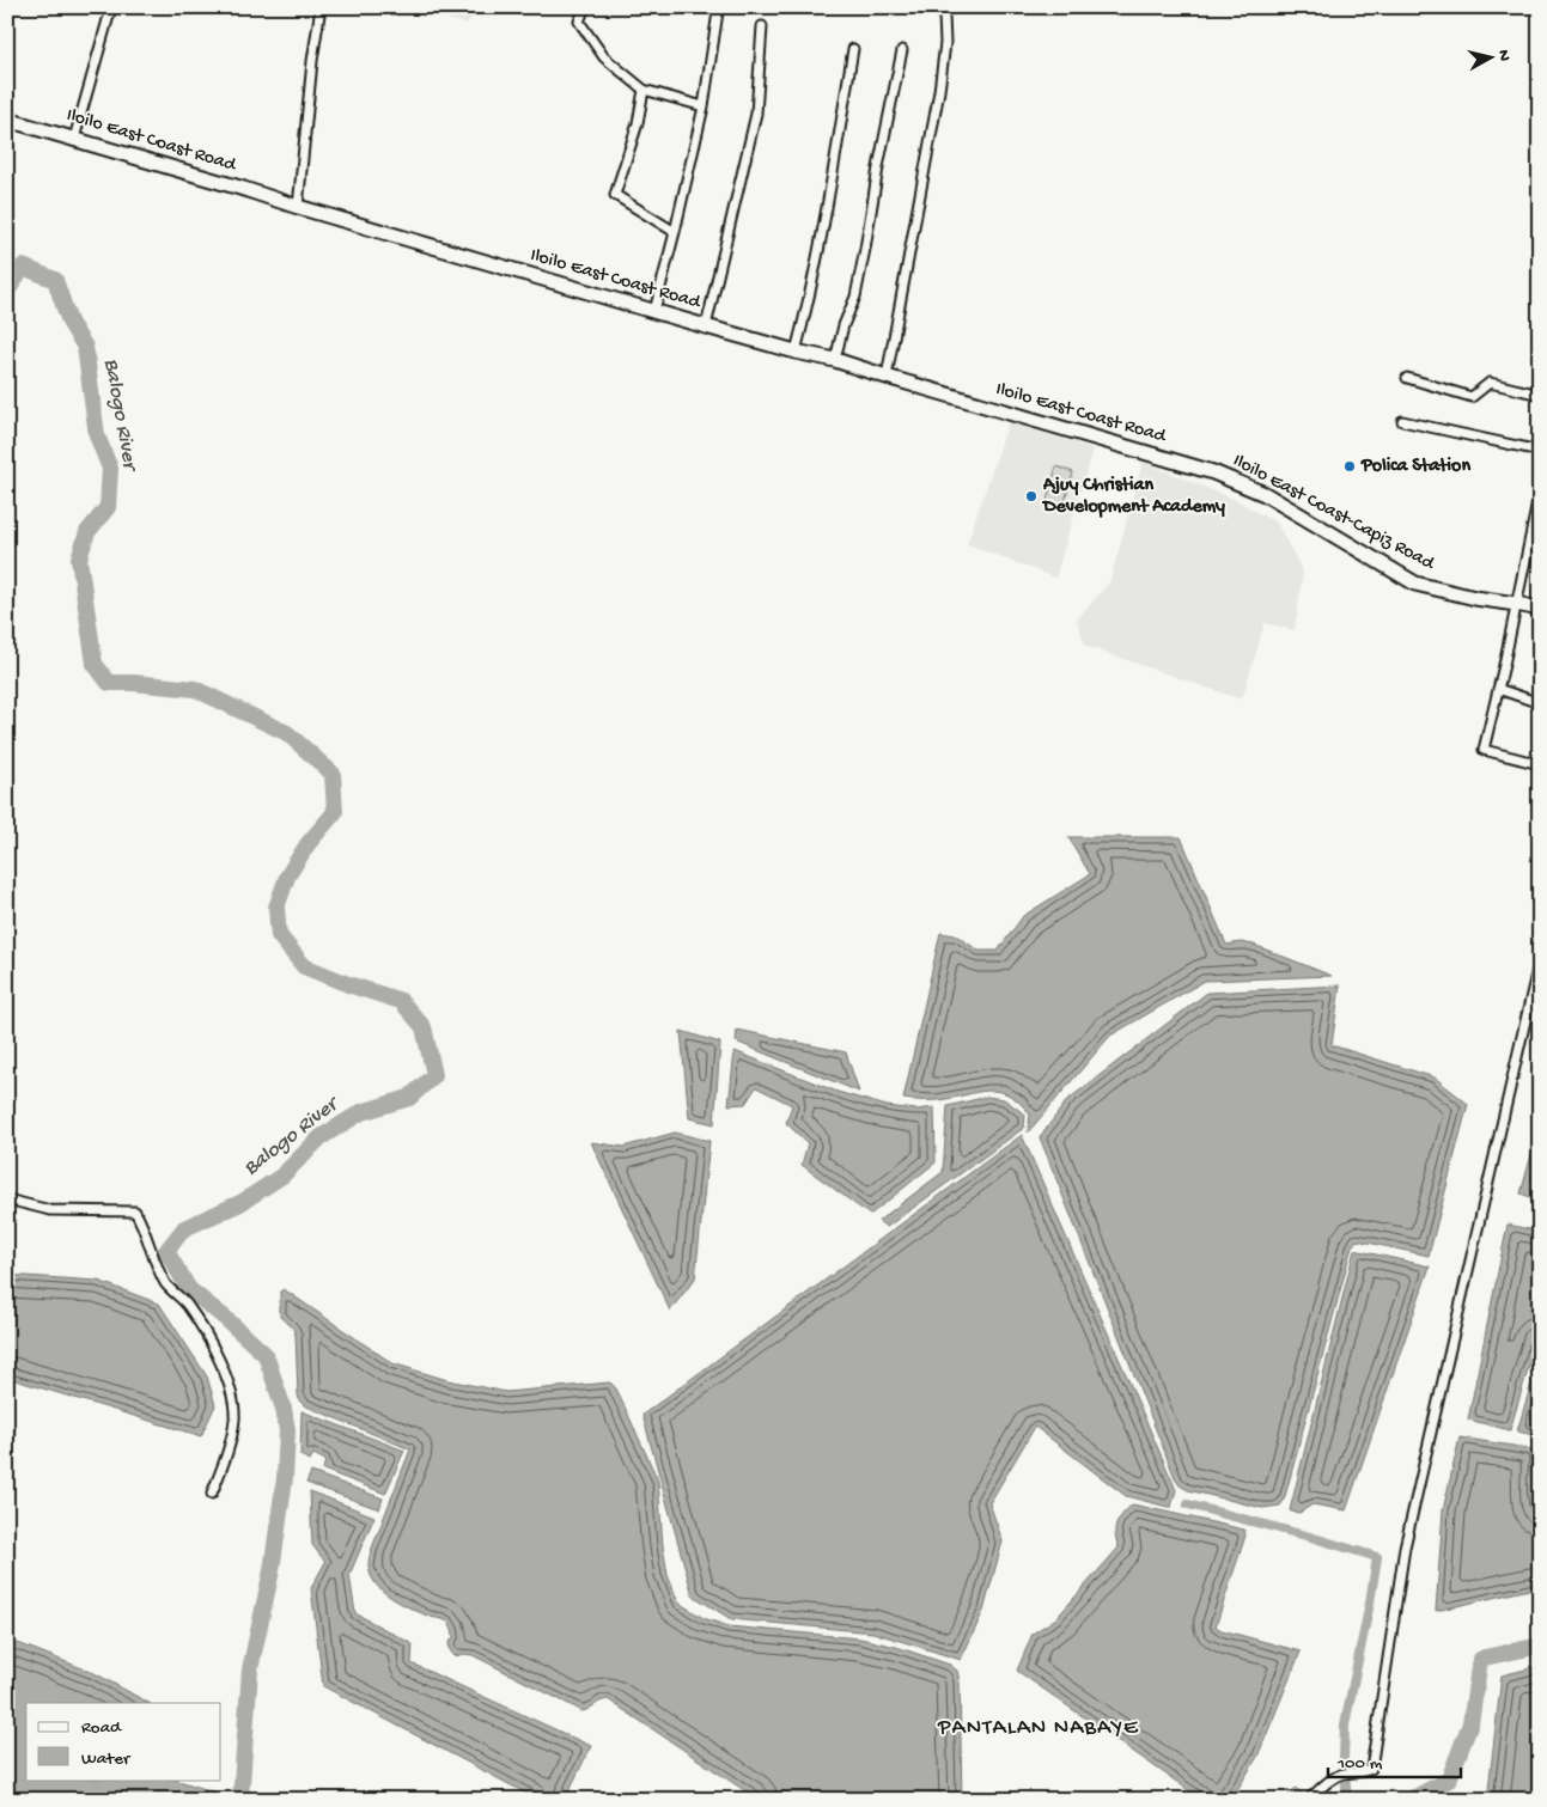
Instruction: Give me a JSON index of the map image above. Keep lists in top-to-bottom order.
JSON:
{
  "streets": {
    "main road": ["Iloilo East Coast Road", "Iloilo East Coast-Capiz Road"]
  },
  "crossings": [
    ["Iloilo East Coast Road", "Iloilo East Coast-Capiz Road"]
  ],
  "districts": ["PANTALAN NABAYE"],
  "water": ["Balogo River"],
  "places": ["Polica Station", "Ajuy Christian Development Academy"],
  "legend": ["Road", "Water"],
  "scale_bar": "100 m",
  "north": "right"
}
